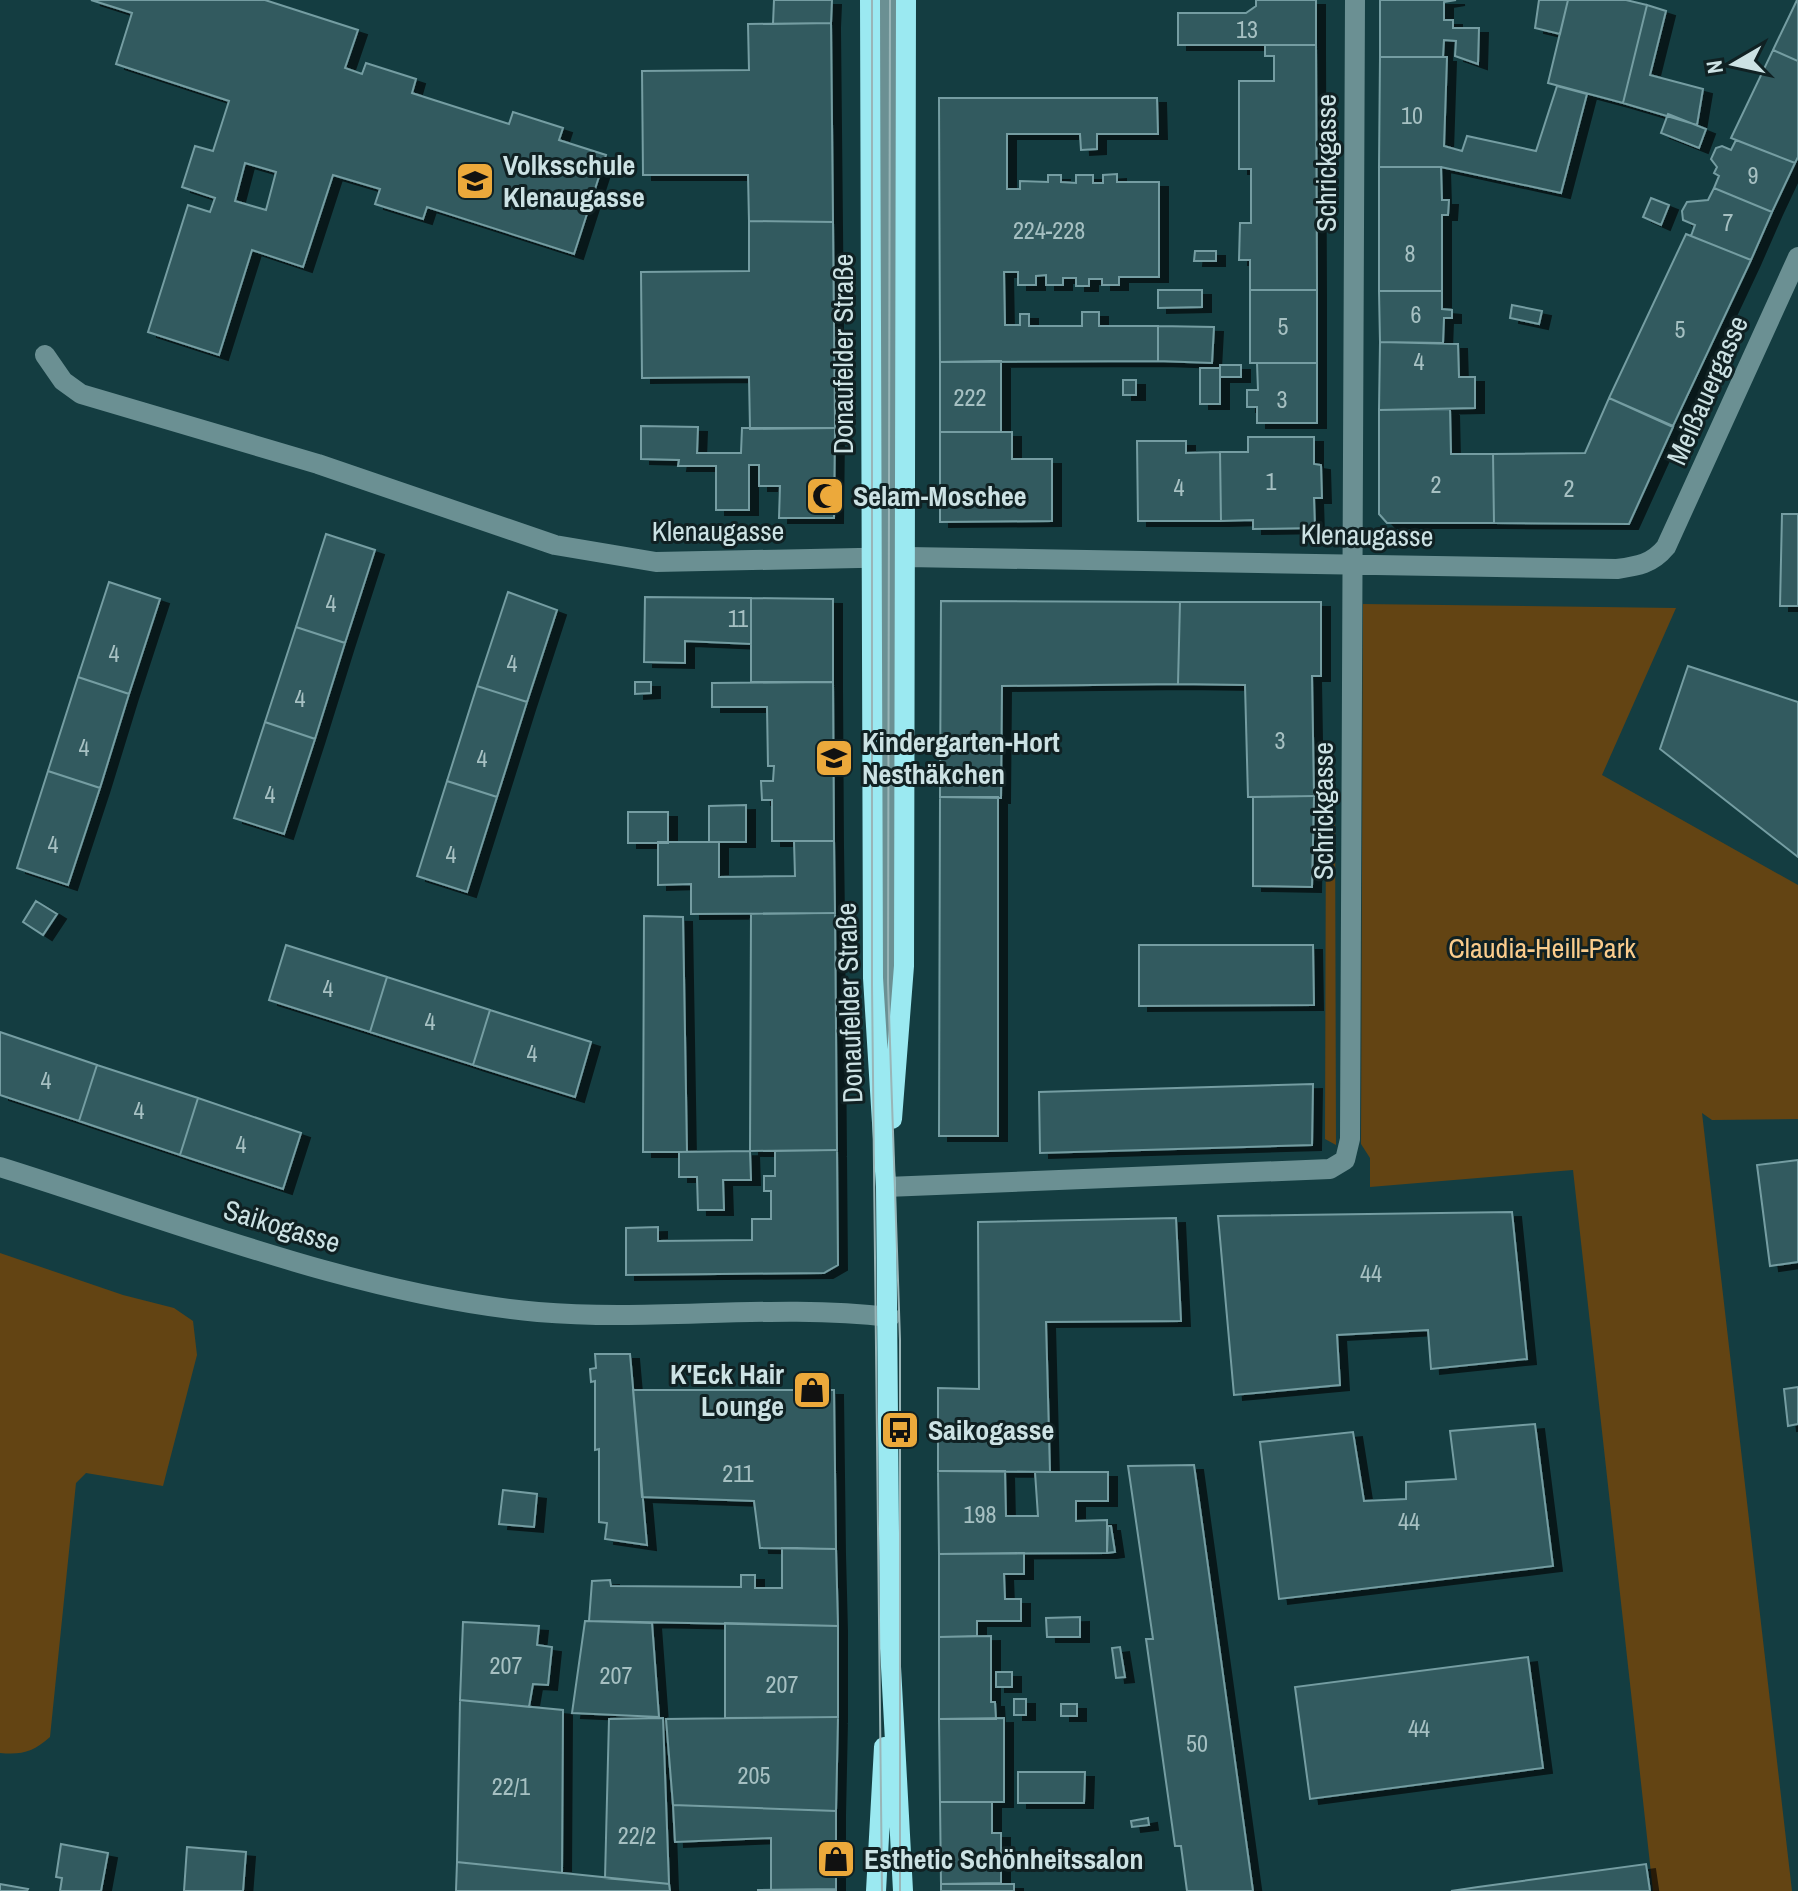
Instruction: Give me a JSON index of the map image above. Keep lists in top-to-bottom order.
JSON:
{
  "streets": {
    "main road": ["Donaufelder Straße"],
    "street": [
      "Schrickgasse",
      "Meißauergasse",
      "Klenaugasse",
      "Saikogasse"
    ]
  },
  "crossings": [
    ["Schrickgasse", "Donaufelder Straße"],
    ["Schrickgasse", "Klenaugasse"],
    ["Donaufelder Straße", "Klenaugasse"],
    ["Donaufelder Straße", "Saikogasse"],
    ["Meißauergasse", "Klenaugasse"]
  ],
  "parks": ["Claudia-Heill-Park"],
  "places": {
    "school or university": ["Volksschule Klenaugasse", "Kindergarten-Hort Nesthäkchen"],
    "mosque": ["Selam-Moschee"],
    "shop": ["K'Eck Hair Lounge", "Esthetic Schönheitssalon"],
    "bus stop": ["Saikogasse"]
  },
  "house_numbers": [
    "13",
    "10",
    "9",
    "7",
    "224-228",
    "8",
    "6",
    "5",
    "5",
    "4",
    "222",
    "3",
    "1",
    "2",
    "4",
    "2",
    "4",
    "11",
    "4",
    "4",
    "4",
    "3",
    "4",
    "4",
    "4",
    "4",
    "4",
    "4",
    "4",
    "4",
    "4",
    "4",
    "4",
    "44",
    "211",
    "198",
    "44",
    "207",
    "207",
    "207",
    "44",
    "50",
    "205",
    "22/1",
    "22/2"
  ],
  "north": "left"
}
